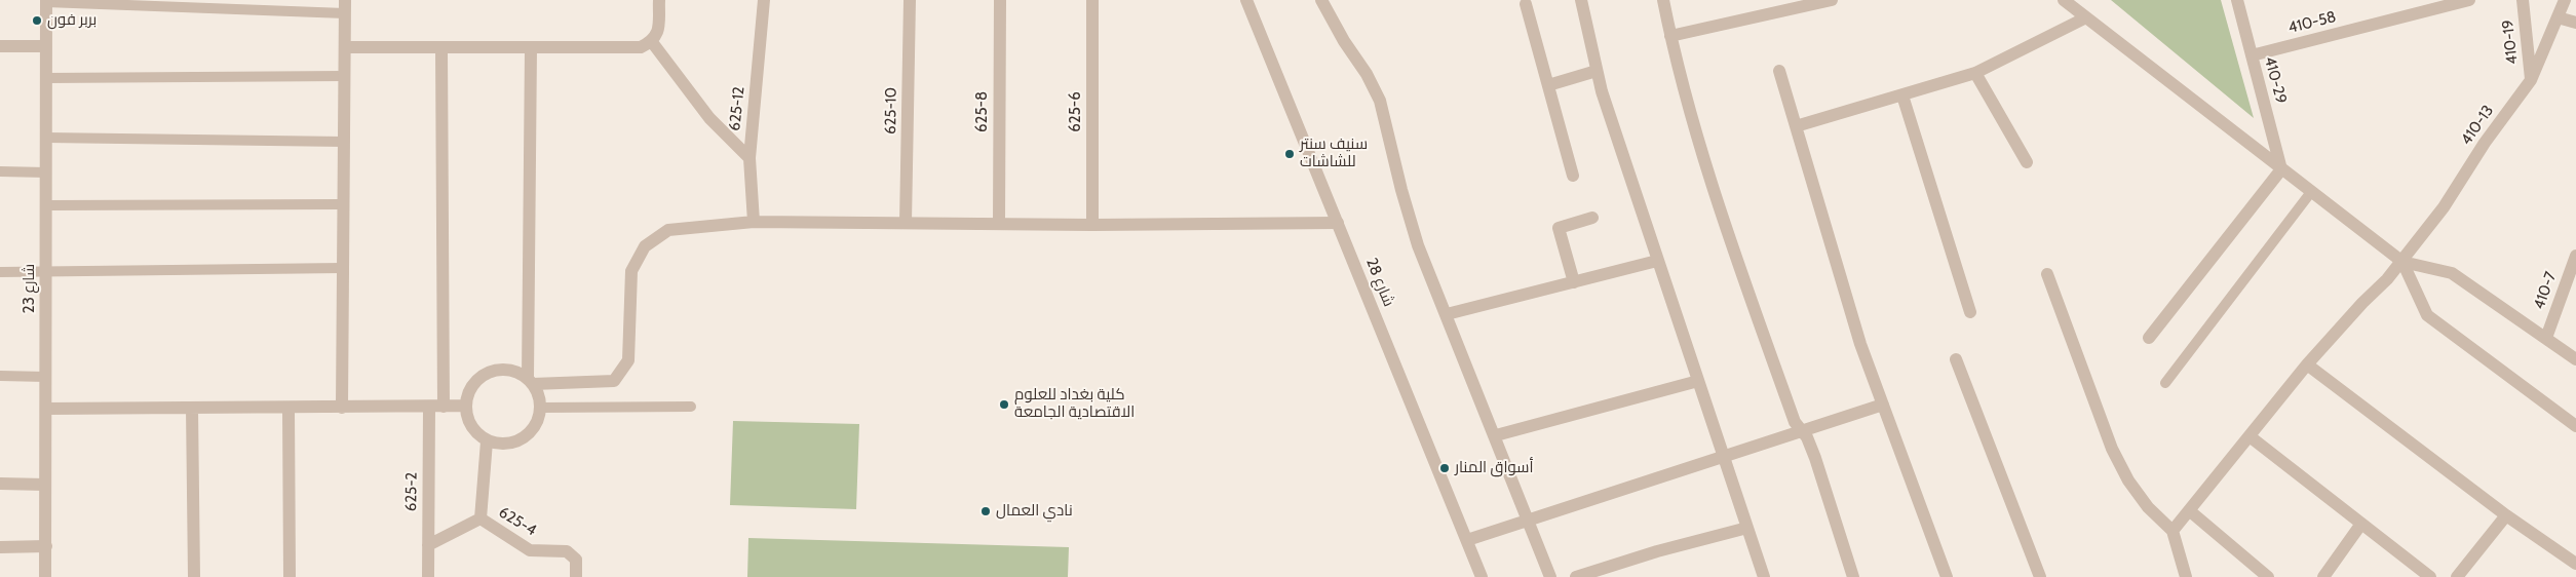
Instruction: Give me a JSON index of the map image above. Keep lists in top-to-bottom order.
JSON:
{
  "streets": {
    "street": [
      "410-58",
      "410-19",
      "410-29",
      "625-12",
      "625-10",
      "625-8",
      "625-6",
      "410-13",
      "شارع 28",
      "شارع 23",
      "410-7",
      "625-2",
      "625-4"
    ]
  },
  "crossings": [
    ["410-58", "410-29"],
    ["410-19", "410-13"],
    ["625-2", "625-4"]
  ],
  "places": [
    "بربر فون",
    "سنيف سنتر للشاشات",
    "كلية بغداد للعلوم الاقتصادية الجامعة",
    "أسواق المنار",
    "نادي العمال"
  ]
}
